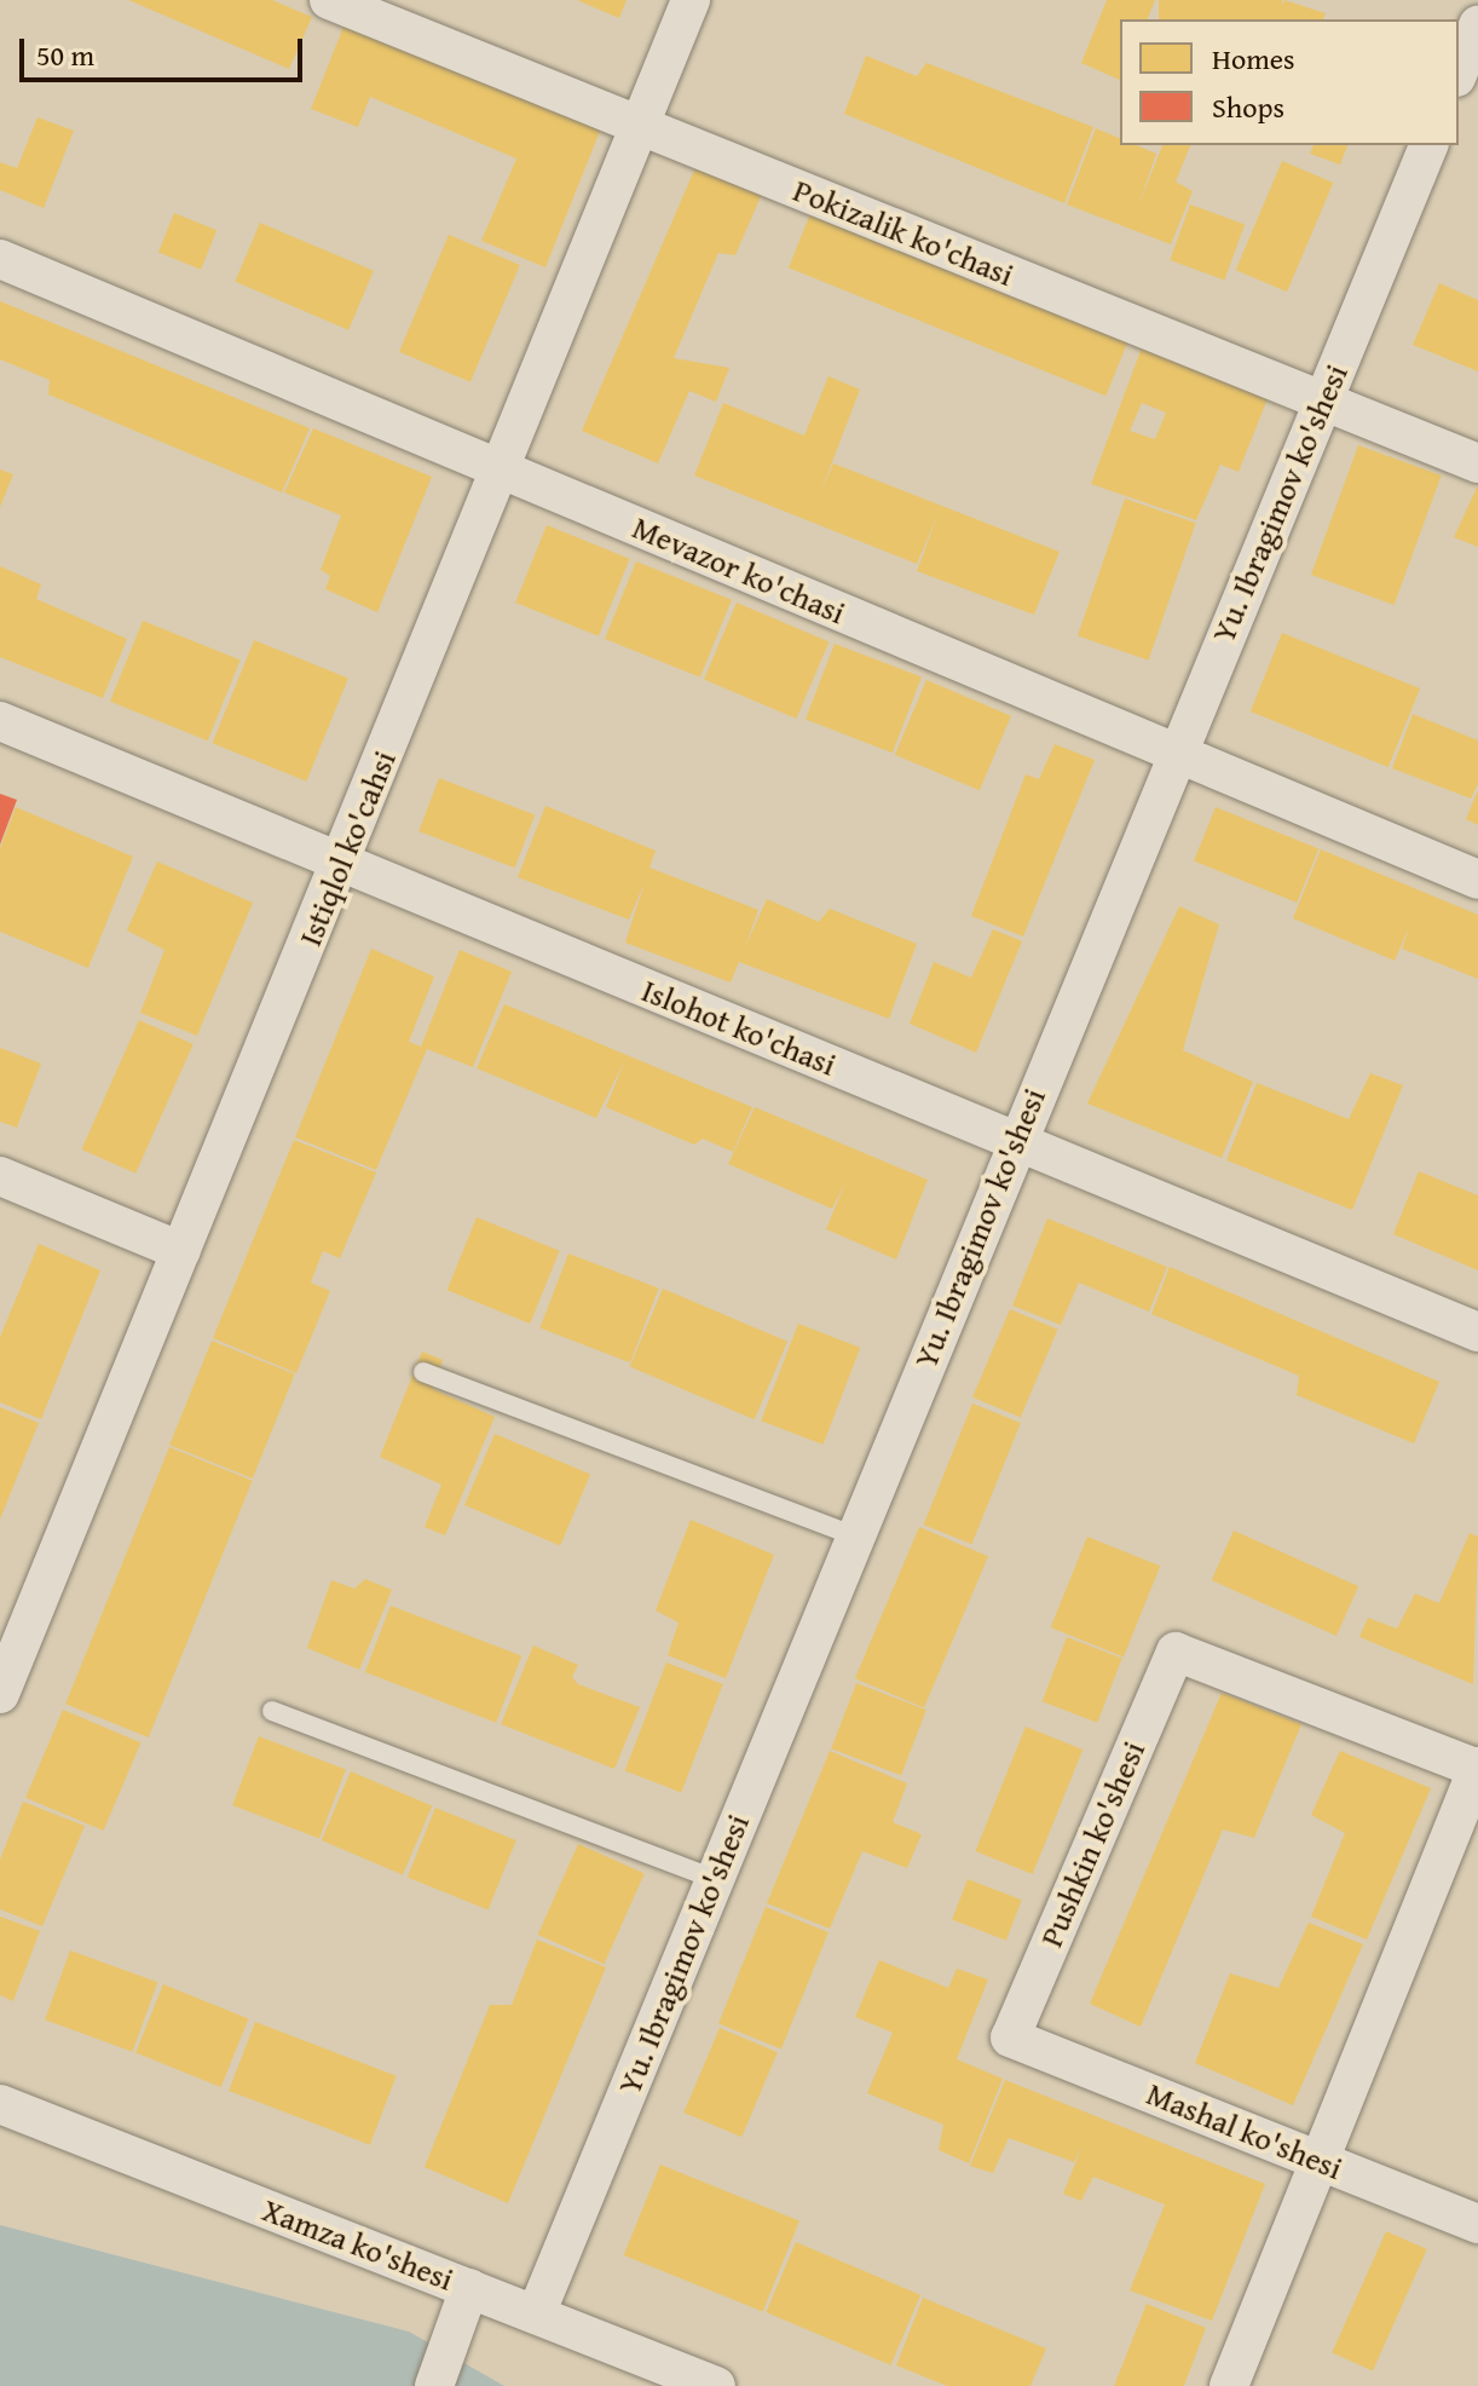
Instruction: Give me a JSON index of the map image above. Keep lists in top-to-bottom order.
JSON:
{
  "streets": {
    "street": [
      "Pokizalik ko'chasi",
      "Yu. Ibragimov ko'shesi",
      "Mevazor ko'chasi",
      "Istiqlol ko'cahsi",
      "Islohot ko'chasi",
      "Pushkin ko'shesi",
      "Mashal ko'shesi",
      "Xamza ko'shesi"
    ]
  },
  "crossings": [
    ["Pokizalik ko'chasi", "Yu. Ibragimov ko'shesi"],
    ["Pokizalik ko'chasi", "Istiqlol ko'cahsi"],
    ["Yu. Ibragimov ko'shesi", "Mevazor ko'chasi"],
    ["Yu. Ibragimov ko'shesi", "Islohot ko'chasi"],
    ["Yu. Ibragimov ko'shesi", "Xamza ko'shesi"],
    ["Mevazor ko'chasi", "Istiqlol ko'cahsi"],
    ["Istiqlol ko'cahsi", "Islohot ko'chasi"],
    ["Pushkin ko'shesi", "Mashal ko'shesi"]
  ],
  "legend": ["Homes", "Shops"],
  "scale_bar": "50 m"
}
